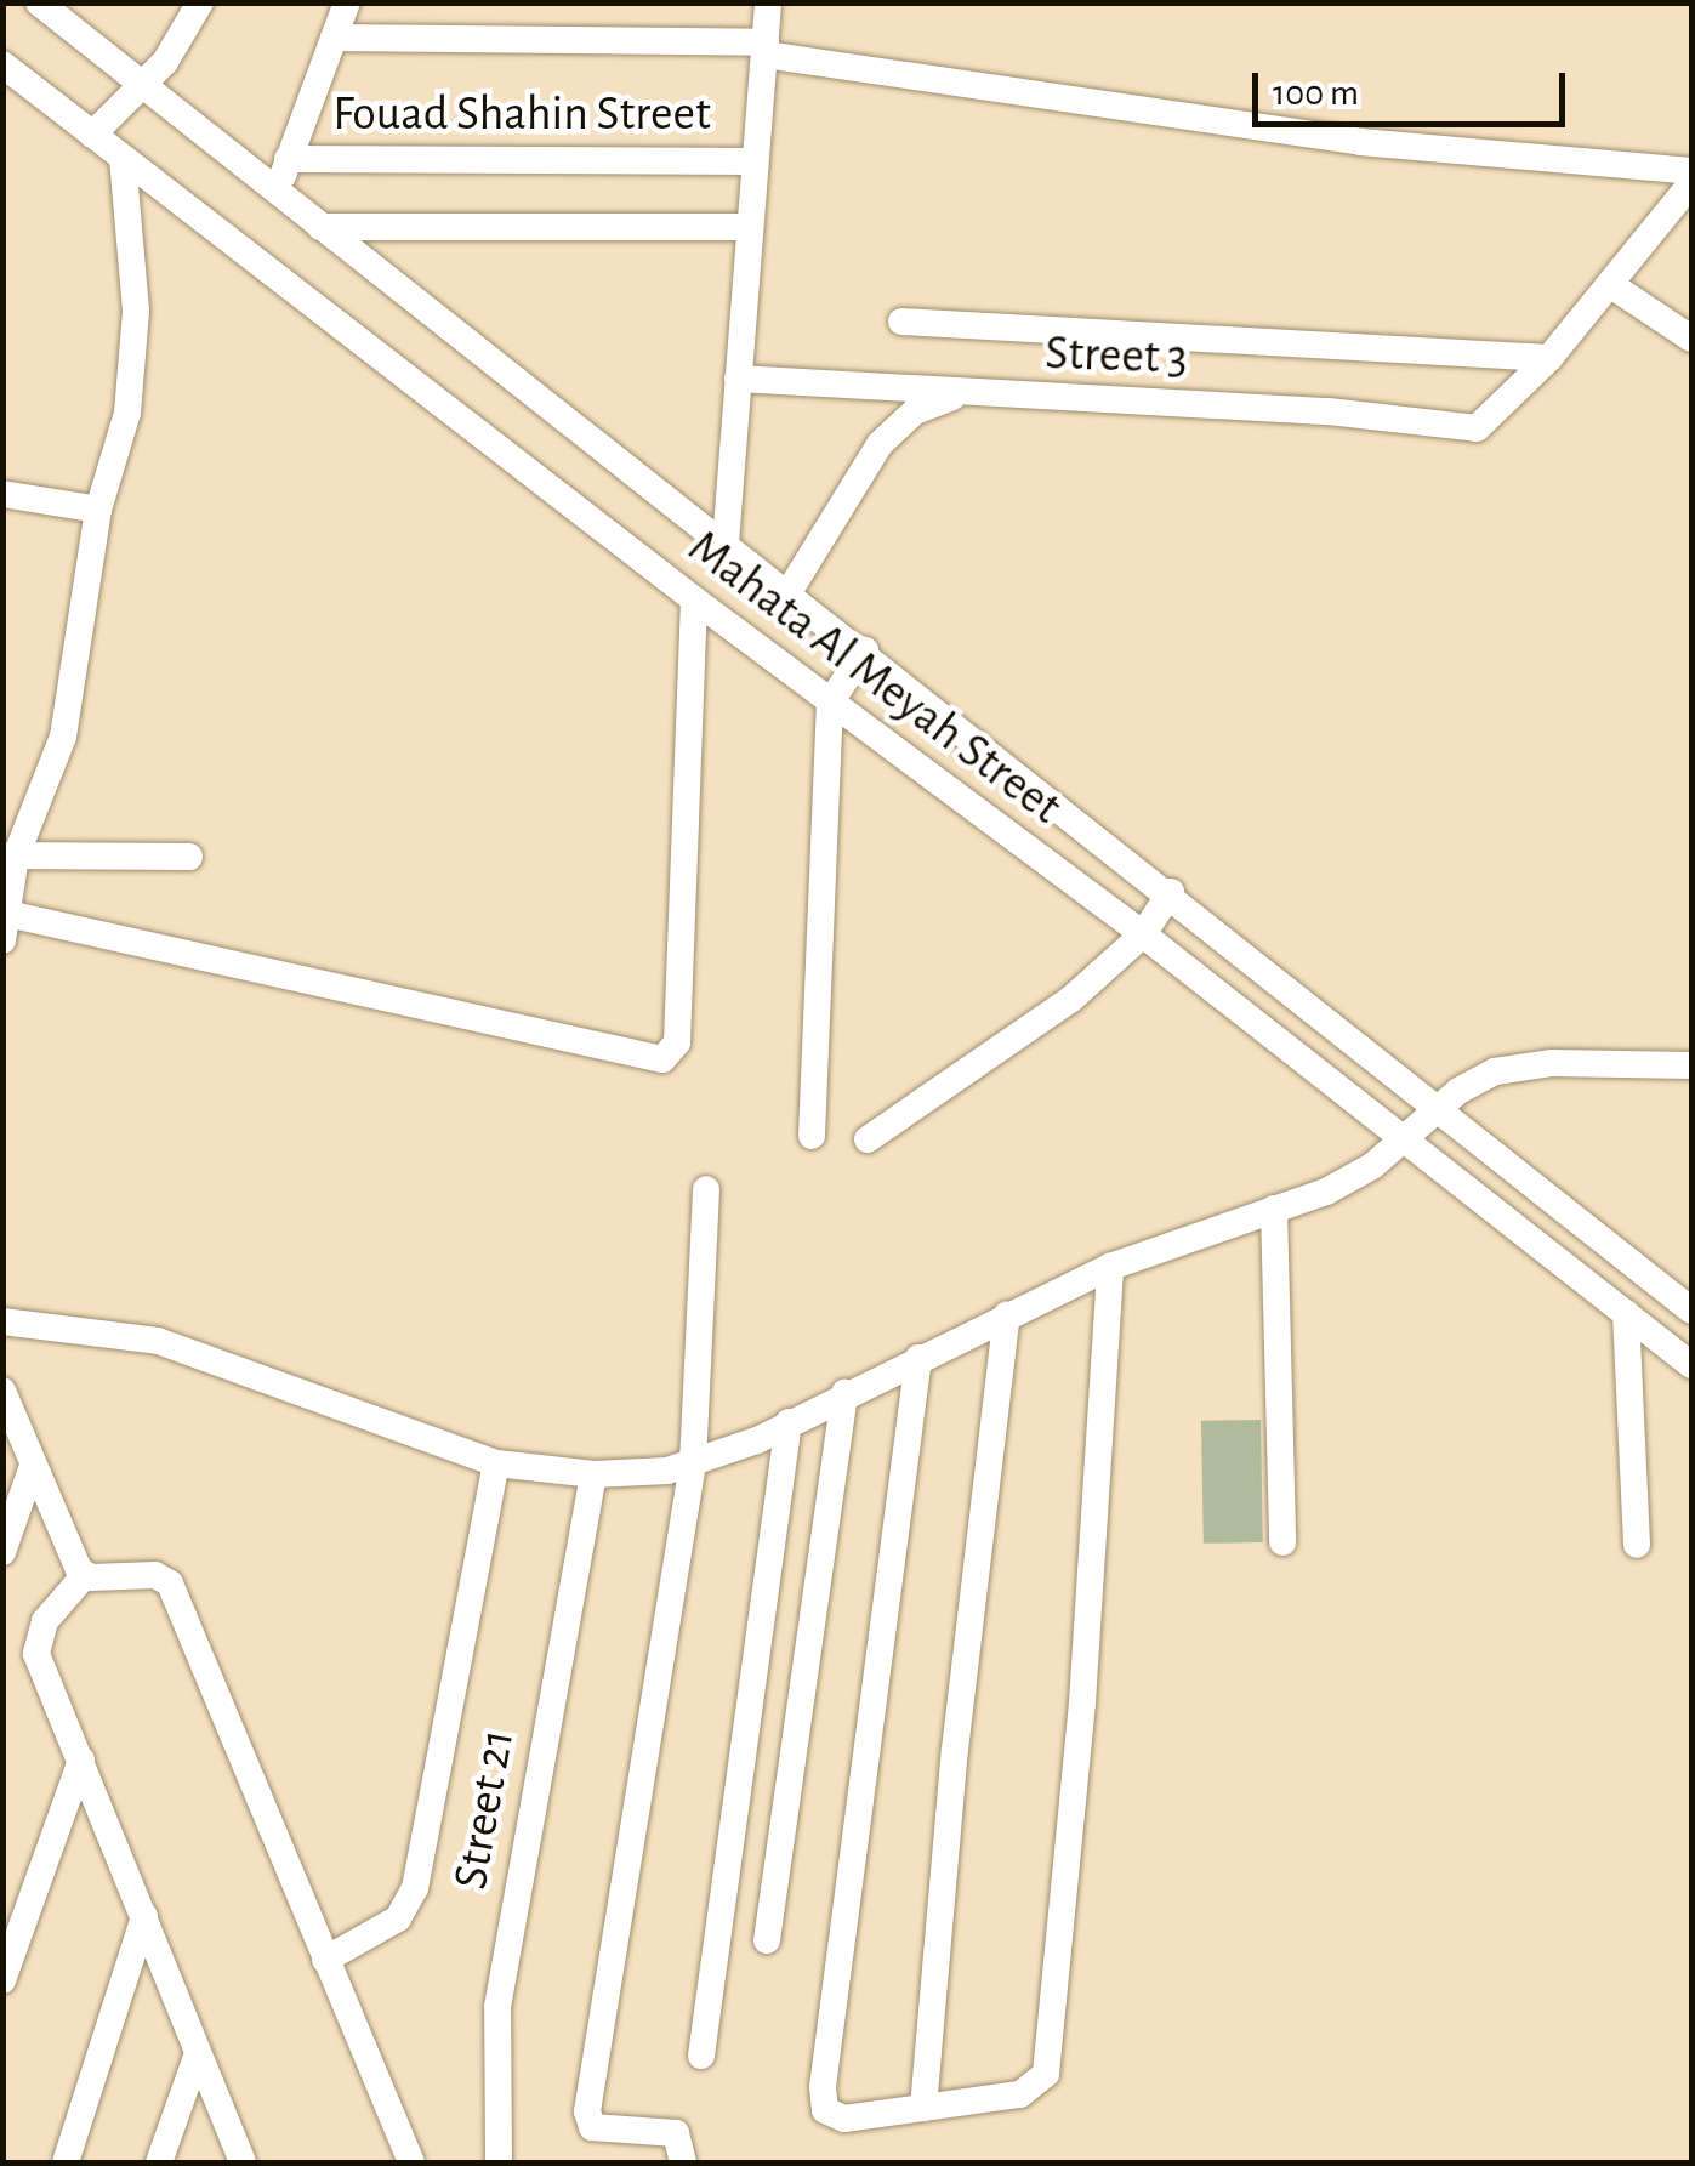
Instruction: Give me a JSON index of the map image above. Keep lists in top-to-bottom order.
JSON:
{
  "streets": {
    "street": [
      "Fouad Shahin Street",
      "Street 3",
      "Mahata Al Meyah Street",
      "Street 21"
    ]
  },
  "scale_bar": "100 m"
}
